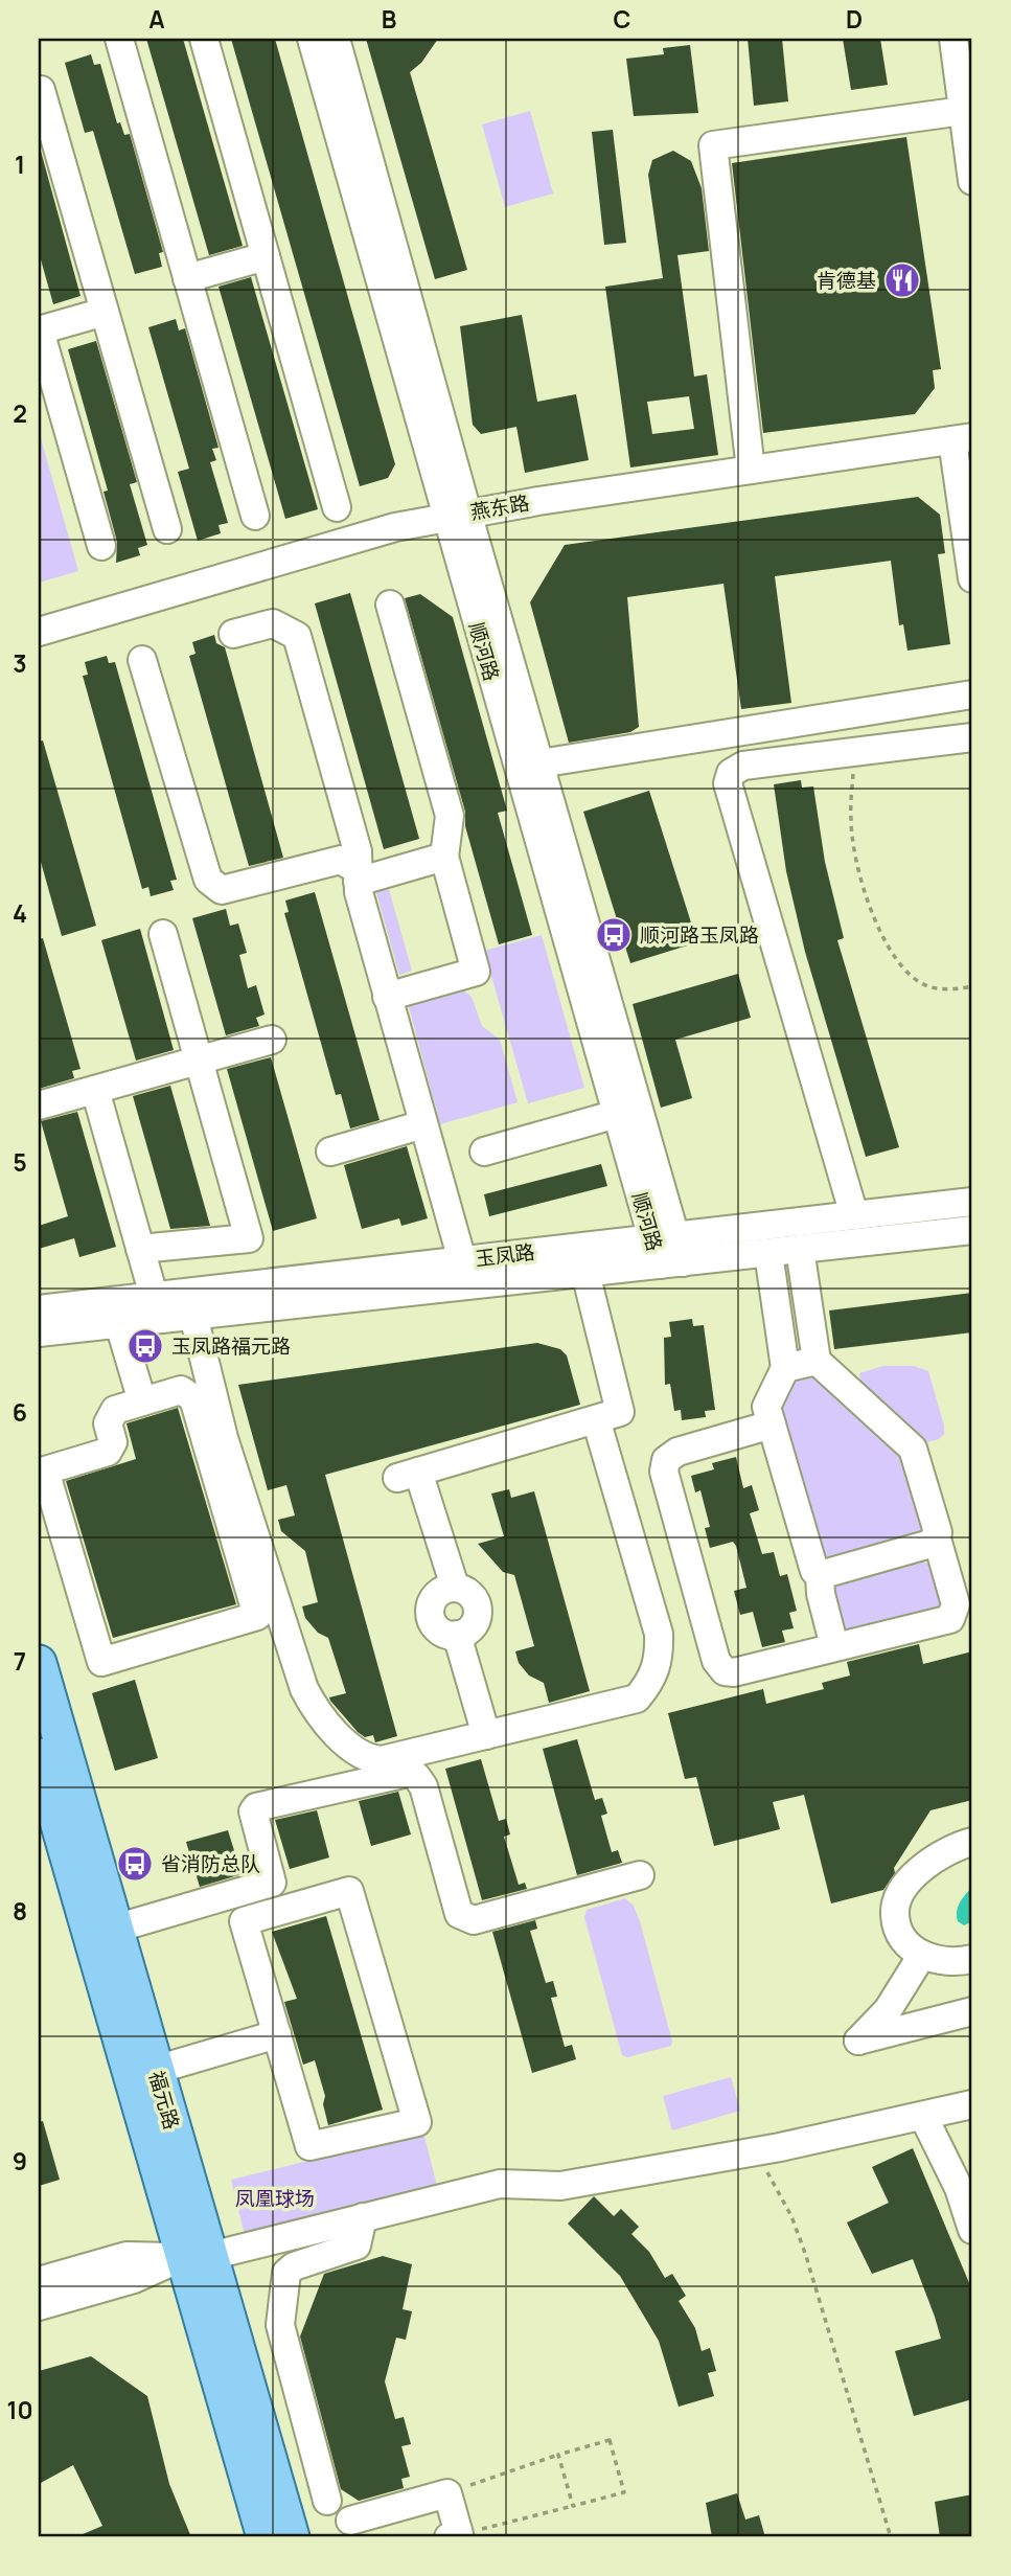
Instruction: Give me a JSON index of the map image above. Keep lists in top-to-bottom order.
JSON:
{
  "streets": {
    "main road": ["福元路"],
    "street": ["燕东路", "顺河路", "玉凤路"]
  },
  "crossings": [
    ["燕东路", "顺河路"],
    ["顺河路", "玉凤路"]
  ],
  "parks": ["凤凰球场"],
  "places": {
    "restaurant": ["肯德基"],
    "bus stop": ["顺河路玉凤路", "玉凤路福元路", "省消防总队"]
  },
  "grid": {
    "columns": [
      "A",
      "B",
      "C",
      "D"
    ],
    "rows": [
      "1",
      "2",
      "3",
      "4",
      "5",
      "6",
      "7",
      "8",
      "9",
      "10"
    ]
  }
}
